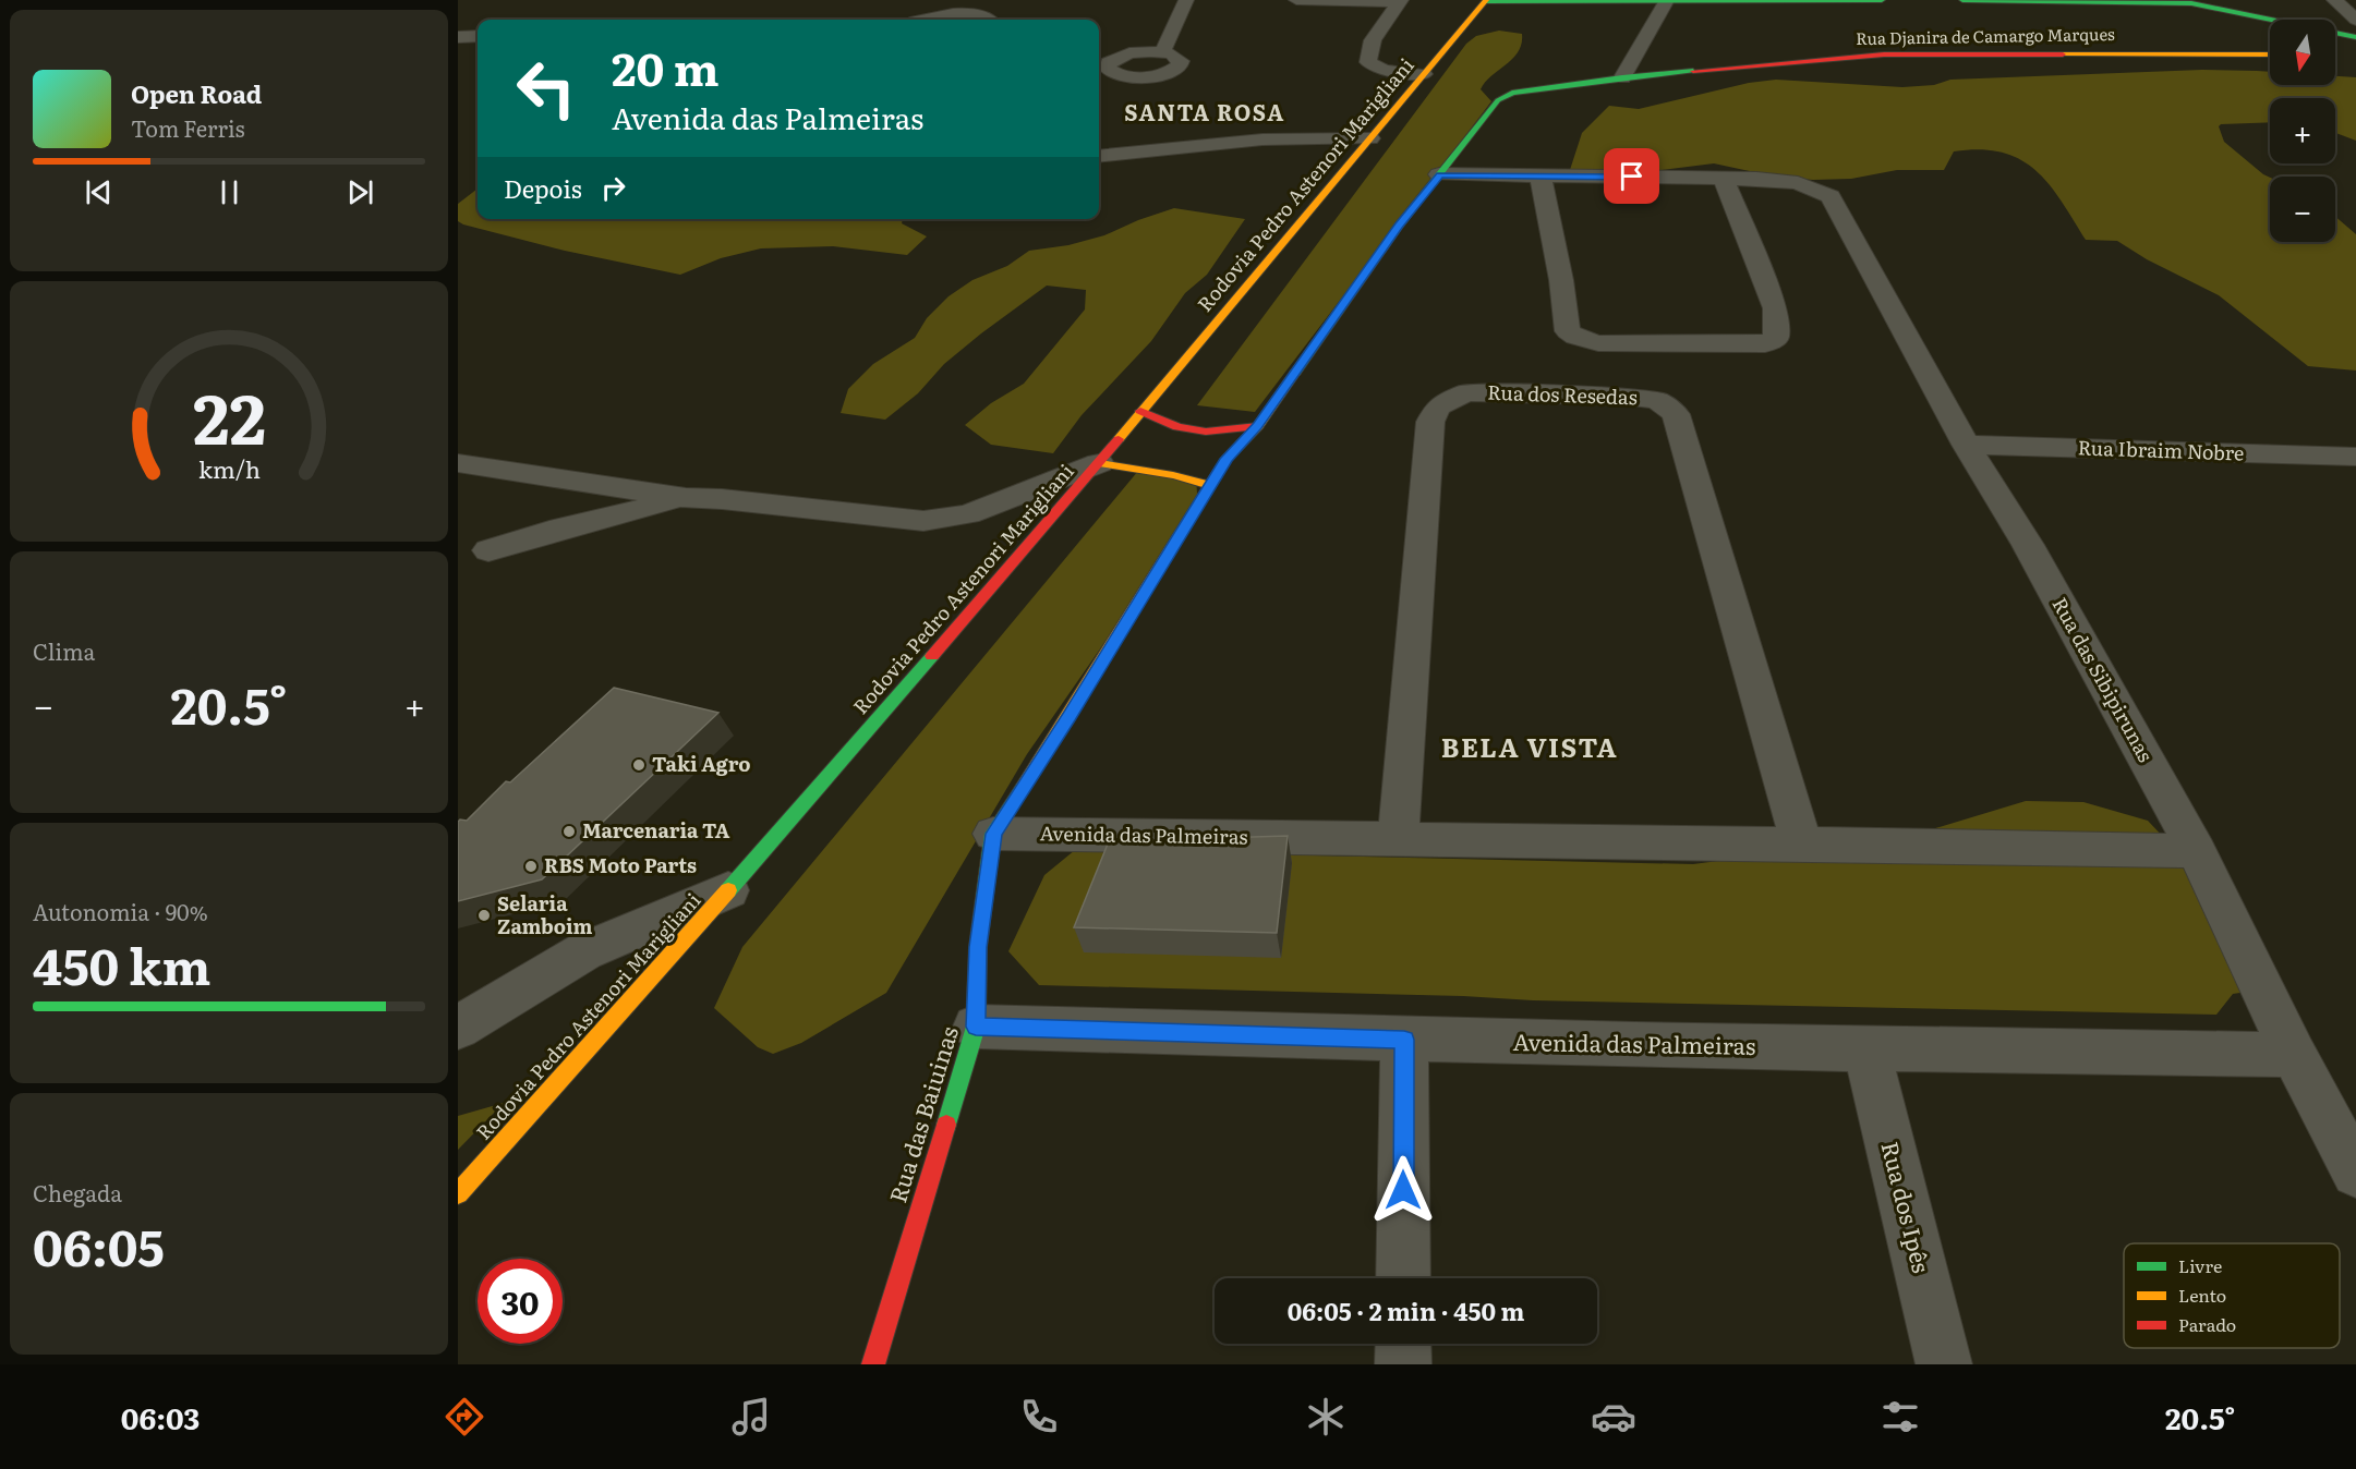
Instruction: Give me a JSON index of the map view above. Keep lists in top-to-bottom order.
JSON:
{
  "streets": {
    "street": [
      "Rua Djanira de Camargo Marques",
      "Rodovia Pedro Astenori Marigliani",
      "Rua dos Resedas",
      "Rua Ibraim Nobre",
      "Rua das Sibipirunas",
      "Avenida das Palmeiras",
      "Rua das Baiuinas",
      "Rua dos Ipês"
    ]
  },
  "crossings": [
    ["Rua dos Resedas", "Avenida das Palmeiras"],
    ["Rua Ibraim Nobre", "Rua das Sibipirunas"],
    ["Rua das Sibipirunas", "Avenida das Palmeiras"],
    ["Avenida das Palmeiras", "Rua das Baiuinas"],
    ["Avenida das Palmeiras", "Rua dos Ipês"]
  ],
  "districts": ["SANTA ROSA", "BELA VISTA"],
  "places": [
    "Taki Agro",
    "Marcenaria TA",
    "RBS Moto Parts",
    "Selaria Zamboim"
  ],
  "legend": ["Livre", "Lento", "Parado"],
  "north": "bottom",
  "page": {
    "map_buttons": ["+", "−"],
    "turn": ["20 m", "Avenida das Palmeiras"],
    "song": ["Open Road", "Tom Ferris"],
    "then": "Depois",
    "tile": [
      "Clima",
      ["Autonomia · 90%", "450 km"],
      ["Chegada", "06:05"]
    ],
    "heat": ["−", "20.5°", "+"],
    "limit": "30",
    "trip": "06:05 · 2 min · 450 m",
    "tabs": ["06:03", "20.5°"],
    "gauge": ["22", "km/h"]
  }
}
